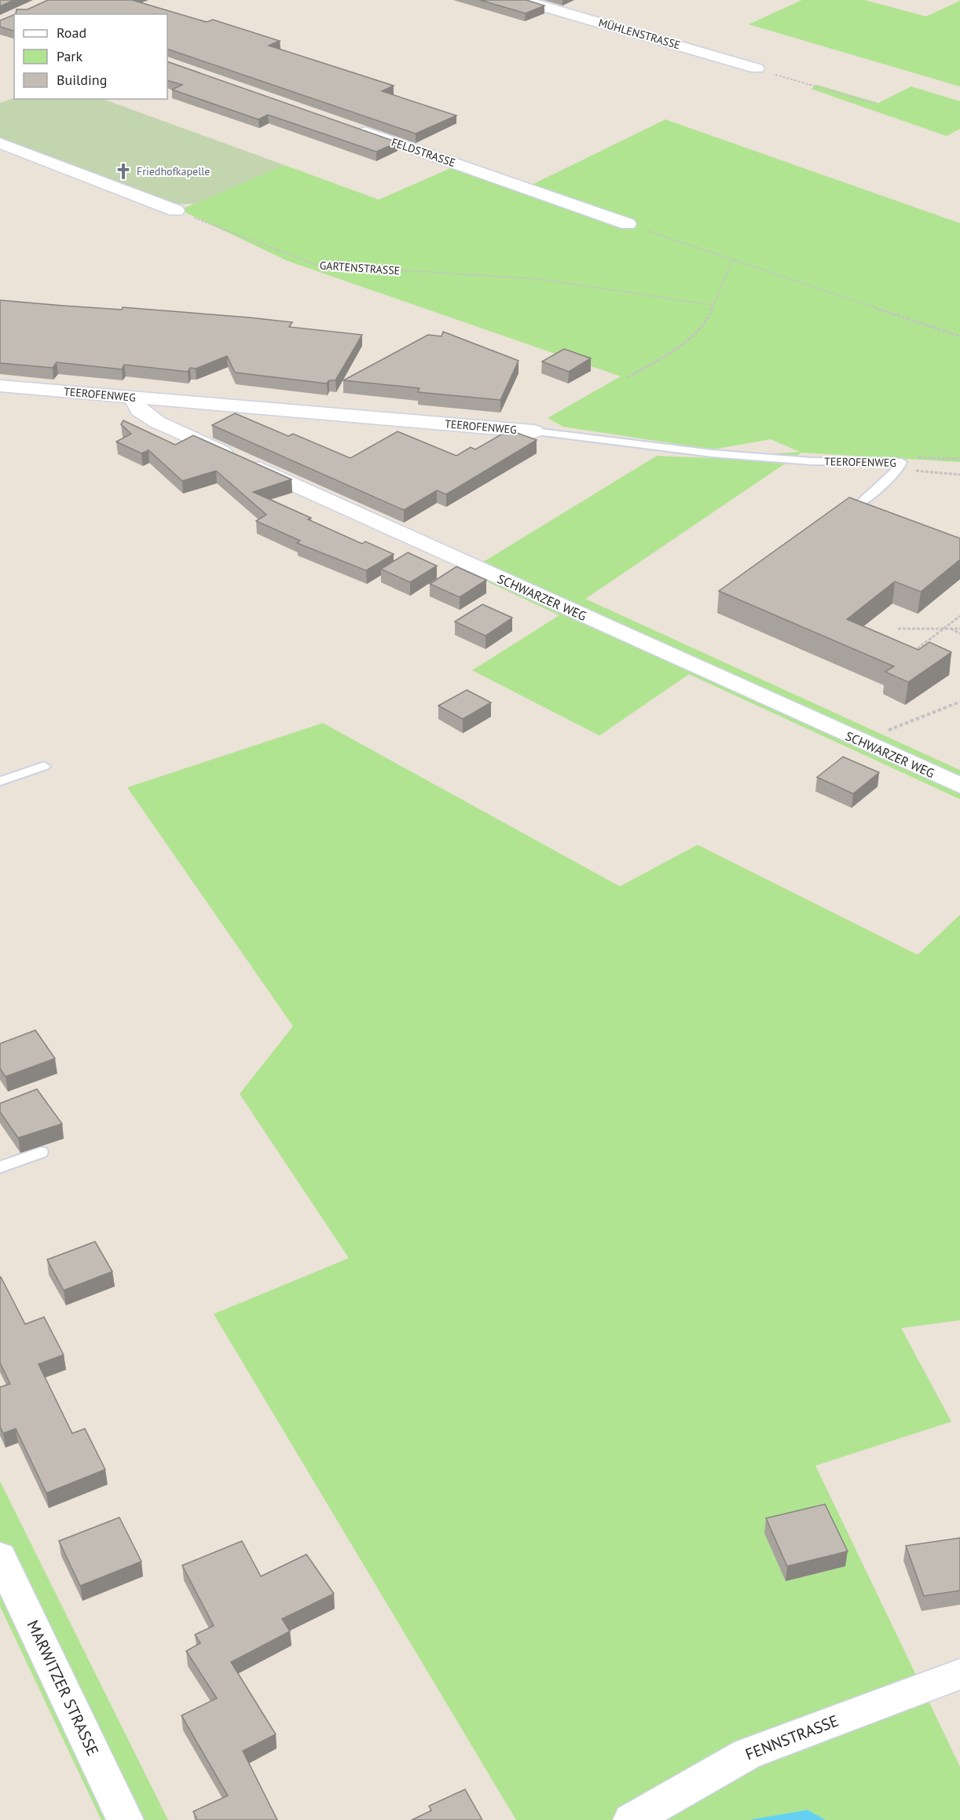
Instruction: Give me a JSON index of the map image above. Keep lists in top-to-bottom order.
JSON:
{
  "streets": {
    "street": [
      "MÜHLENSTRASSE",
      "FELDSTRASSE",
      "TEEROFENWEG",
      "SCHWARZER WEG",
      "MARWITZER STRASSE",
      "FENNSTRASSE"
    ],
    "path": ["GARTENSTRASSE"]
  },
  "crossings": [
    ["TEEROFENWEG", "SCHWARZER WEG"]
  ],
  "places": {
    "church": ["Friedhofkapelle"]
  },
  "legend": ["Road", "Park", "Building"]
}
